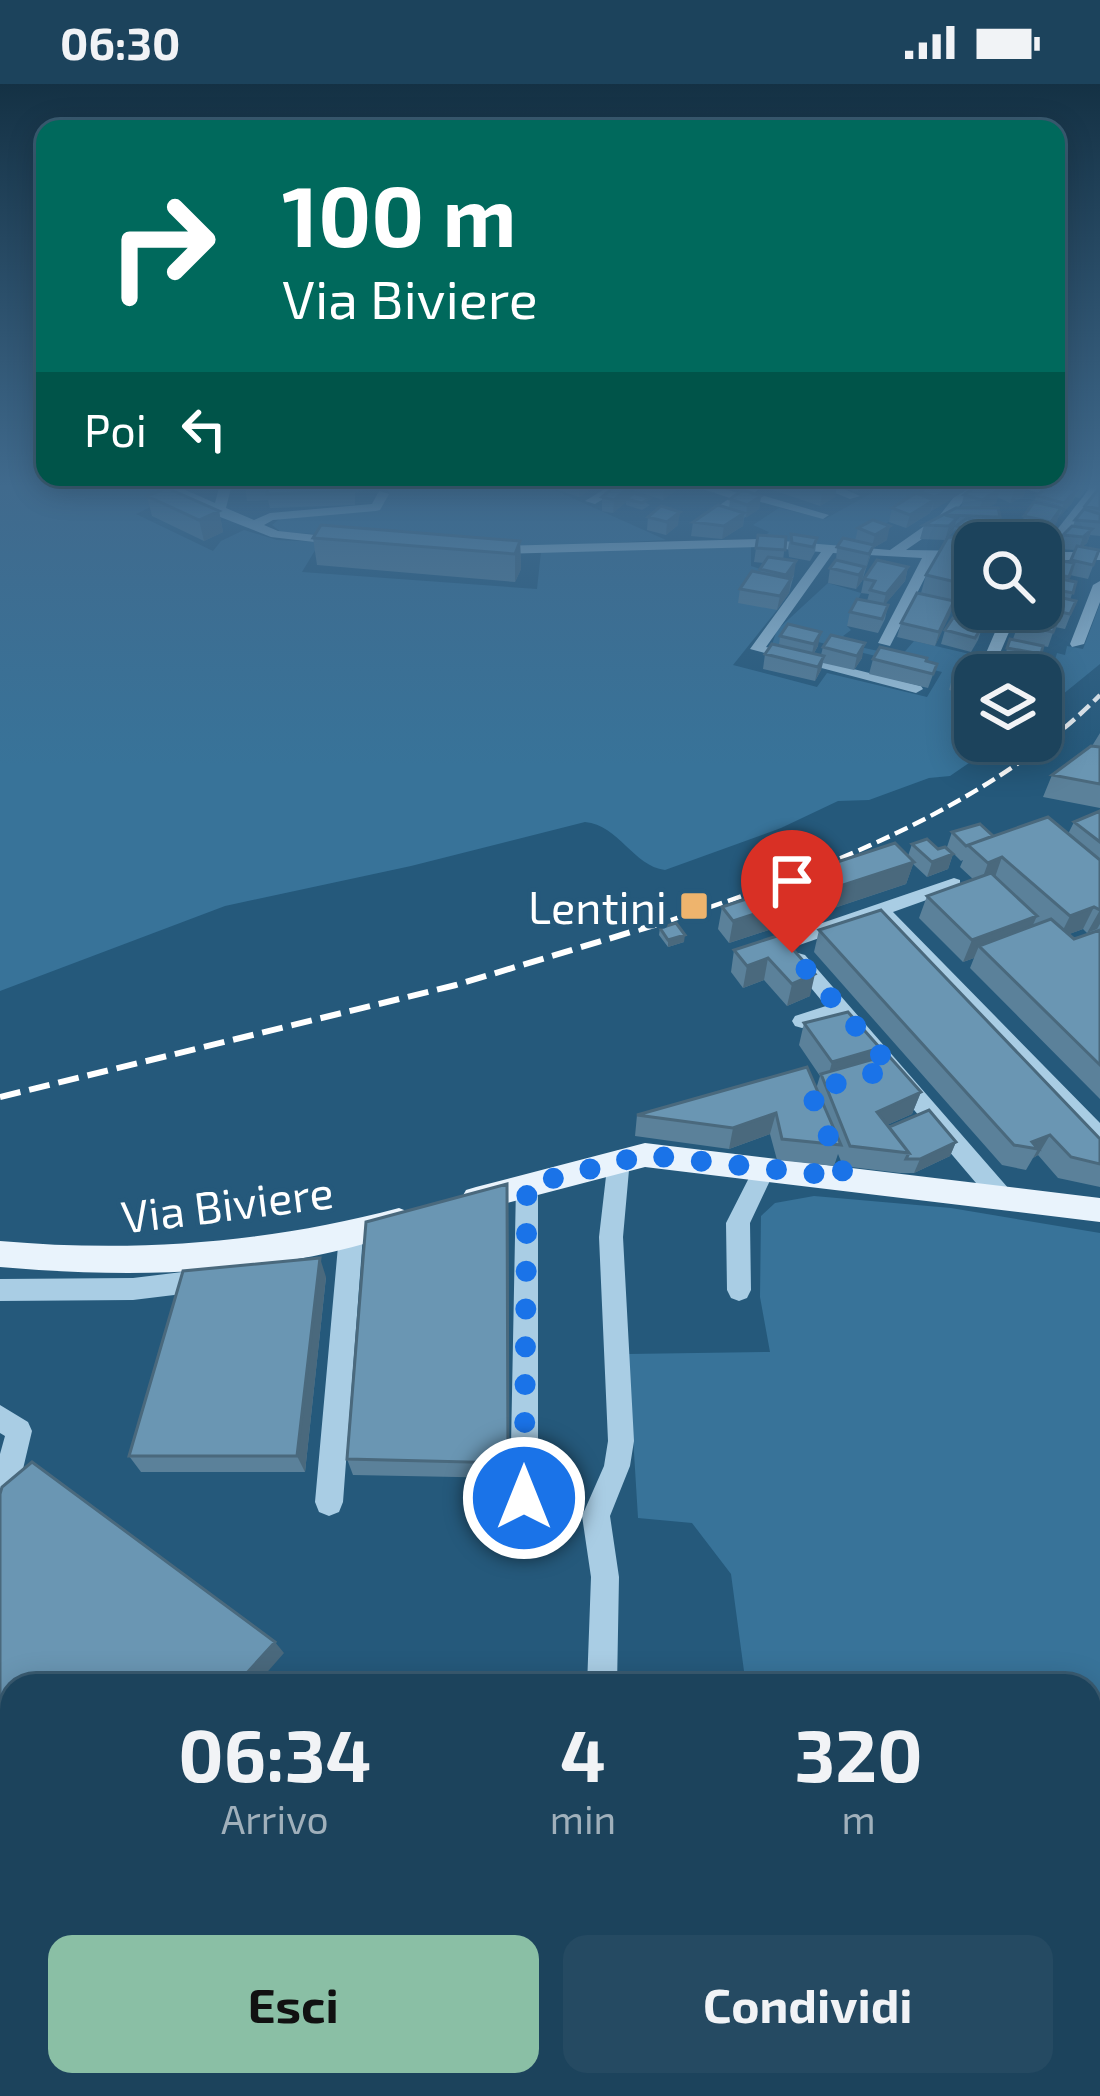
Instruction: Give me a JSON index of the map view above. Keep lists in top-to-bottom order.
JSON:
{
  "streets": {
    "main road": ["Via Biviere"]
  },
  "places": {
    "transit": ["Lentini"]
  },
  "page": {
    "status": "06:30",
    "turn": ["100 m", "Via Biviere"],
    "then": "Poi",
    "eta": [
      "06:34",
      "Arrivo",
      "4",
      "min",
      "320",
      "m"
    ],
    "buttons": ["Esci", "Condividi"]
  }
}
